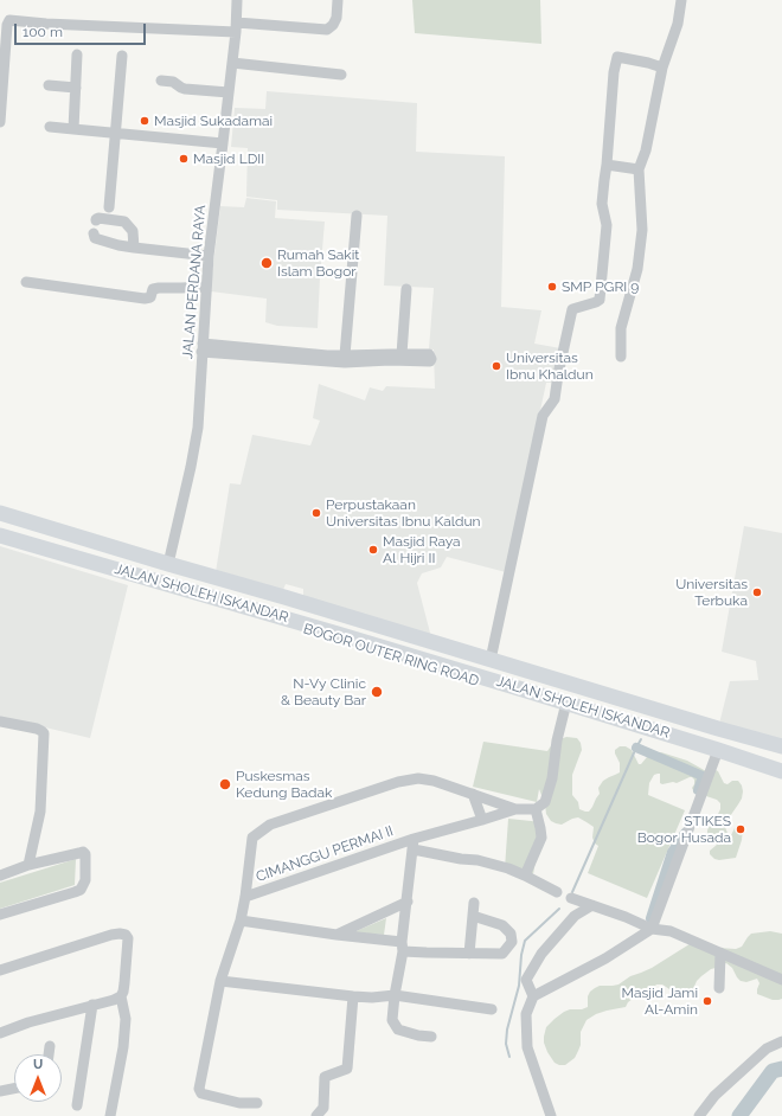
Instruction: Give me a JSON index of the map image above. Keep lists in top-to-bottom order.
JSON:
{
  "streets": {
    "highway": ["JALAN SHOLEH ISKANDAR", "BOGOR OUTER RING ROAD"],
    "street": ["JALAN PERDANA RAYA", "CIMANGGU PERMAI II"]
  },
  "crossings": [
    ["JALAN PERDANA RAYA", "JALAN SHOLEH ISKANDAR"],
    ["JALAN SHOLEH ISKANDAR", "BOGOR OUTER RING ROAD"]
  ],
  "places": [
    "Masjid Sukadamai",
    "Masjid LDII",
    "Rumah Sakit Islam Bogor",
    "SMP PGRI 9",
    "Universitas Ibnu Khaldun",
    "Perpustakaan Universitas Ibnu Kaldun",
    "Masjid Raya Al Hijri II",
    "Universitas Terbuka",
    "N-Vy Clinic & Beauty Bar",
    "Puskesmas Kedung Badak",
    "STIKES Bogor Husada",
    "Masjid Jami Al-Amin"
  ],
  "scale_bar": "100 m",
  "north": "top"
}
